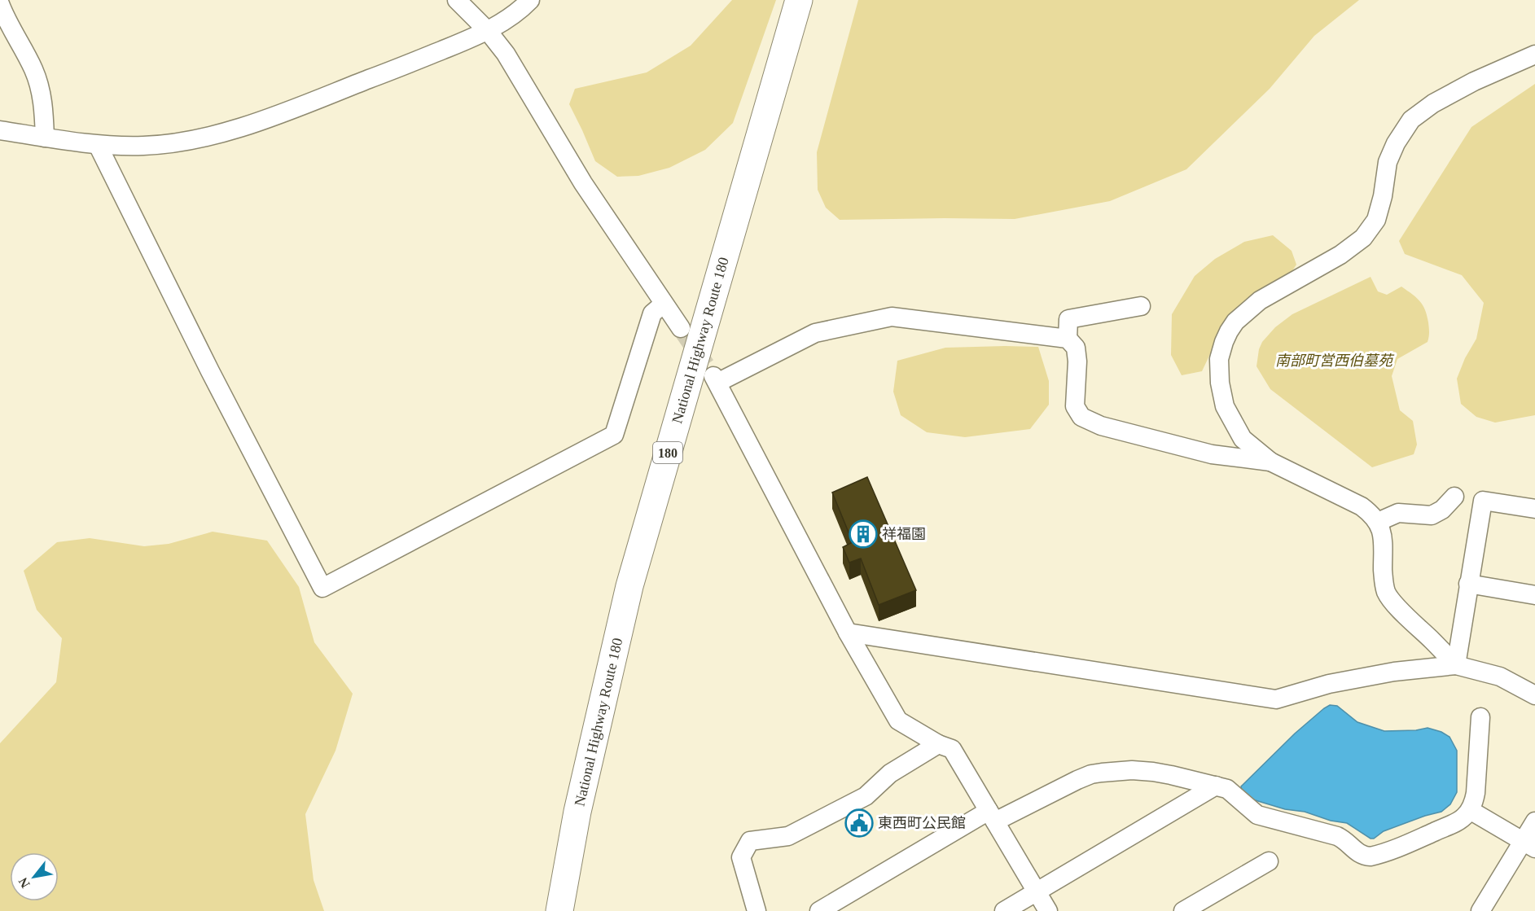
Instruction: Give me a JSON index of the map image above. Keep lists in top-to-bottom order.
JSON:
{
  "streets": {
    "highway": ["National Highway Route 180", "180"]
  },
  "parks": ["南部町営西伯墓苑"],
  "places": {
    "building": ["祥福園"],
    "public building": ["東西町公民館"]
  },
  "north": "bottom left"
}
